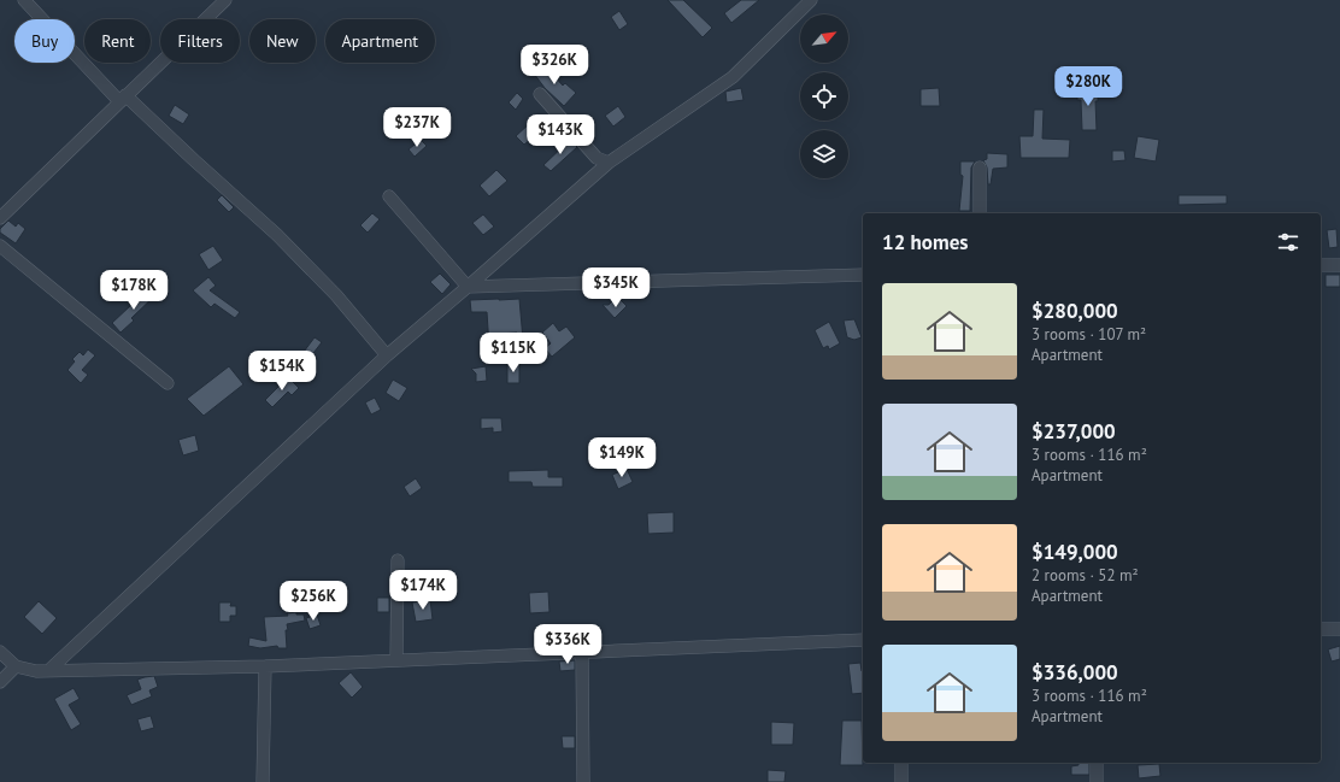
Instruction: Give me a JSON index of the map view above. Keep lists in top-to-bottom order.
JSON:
{
  "north": "top right",
  "page": {
    "chip": [
      "Buy",
      "Rent",
      "Filters",
      "New",
      "Apartment"
    ],
    "price": [
      "$326K",
      "$280K",
      "$237K",
      "$143K",
      "$345K",
      "$178K",
      "$115K",
      "$154K",
      "$149K",
      "$174K",
      "$256K",
      "$336K"
    ],
    "heading": "12 homes",
    "list": [
      {
        "name": "$280,000",
        "note": "3 rooms · 107 m² · Apartment"
      },
      {
        "name": "$237,000",
        "note": "3 rooms · 116 m² · Apartment"
      },
      {
        "name": "$149,000",
        "note": "2 rooms · 52 m² · Apartment"
      },
      {
        "name": "$336,000",
        "note": "3 rooms · 116 m² · Apartment"
      }
    ]
  }
}
